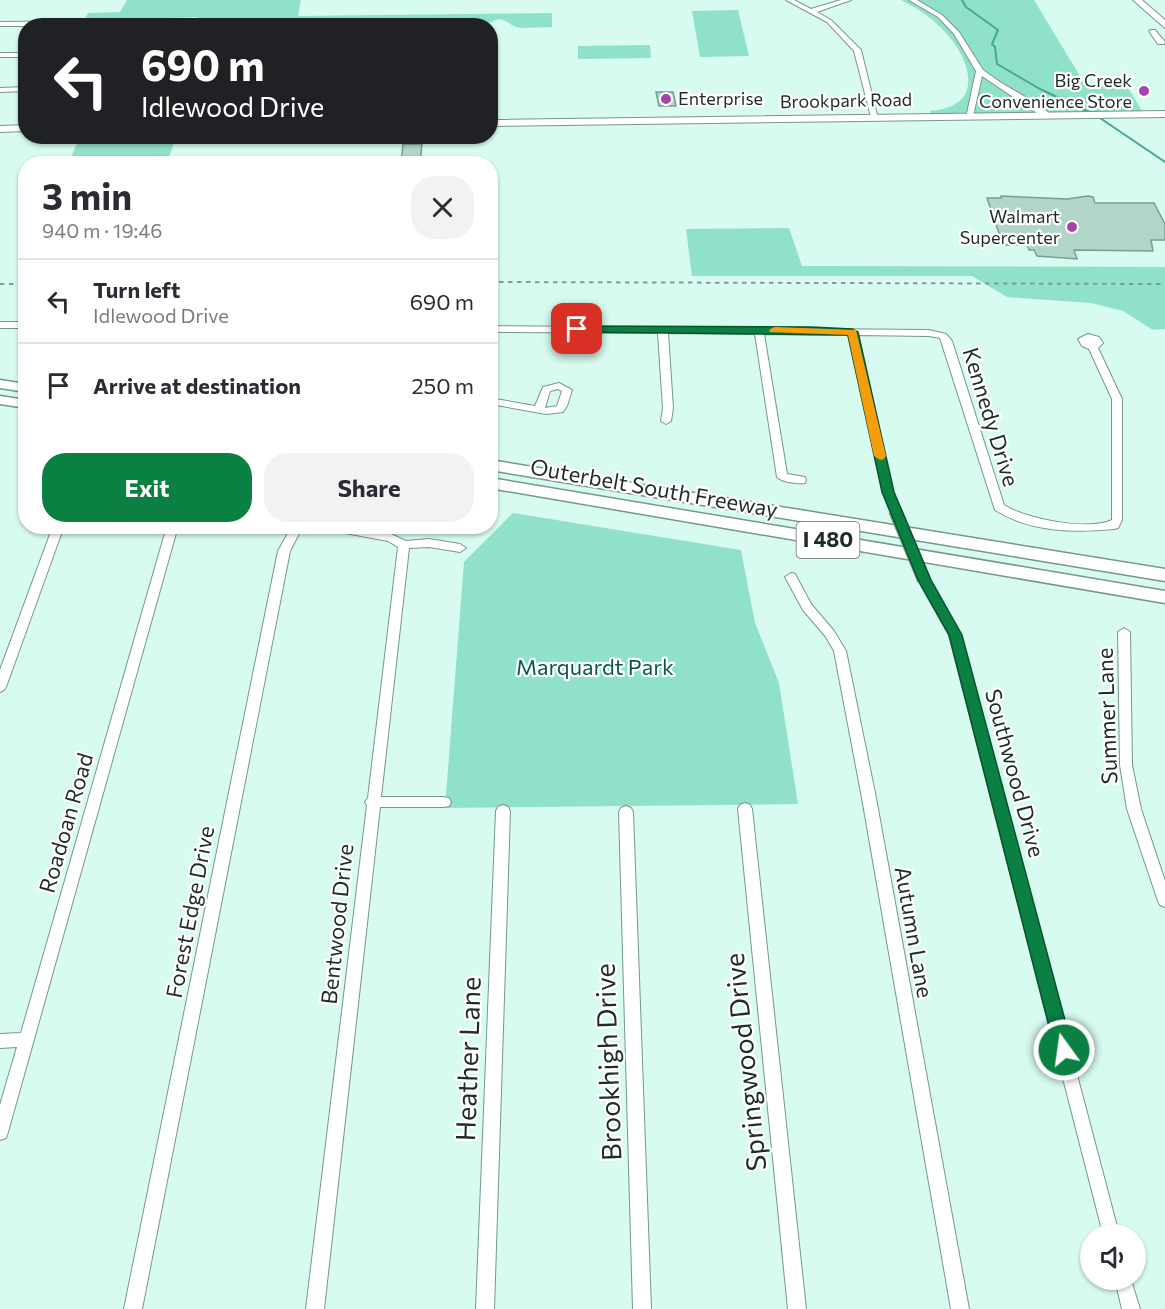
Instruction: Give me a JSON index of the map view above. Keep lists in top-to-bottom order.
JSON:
{
  "streets": {
    "highway": ["Outerbelt South Freeway", "I 480"],
    "main road": ["Brookpark Road"],
    "street": [
      "Kennedy Drive",
      "Summer Lane",
      "Southwood Drive",
      "Roadoan Road",
      "Forest Edge Drive",
      "Bentwood Drive",
      "Autumn Lane",
      "Heather Lane",
      "Brookhigh Drive",
      "Springwood Drive"
    ]
  },
  "crossings": [
    ["Kennedy Drive", "Southwood Drive"]
  ],
  "parks": ["Marquardt Park"],
  "places": ["Big Creek Convenience Store", "Enterprise", "Walmart Supercenter"],
  "page": {
    "turn": ["690 m", "Idlewood Drive"],
    "heading": ["3 min", "940 m · 19:46"],
    "list": [
      {
        "name": "Turn left",
        "note": "Idlewood Drive",
        "value": "690 m"
      },
      {
        "name": "Arrive at destination",
        "value": "250 m"
      }
    ],
    "buttons": ["Exit", "Share"]
  }
}
